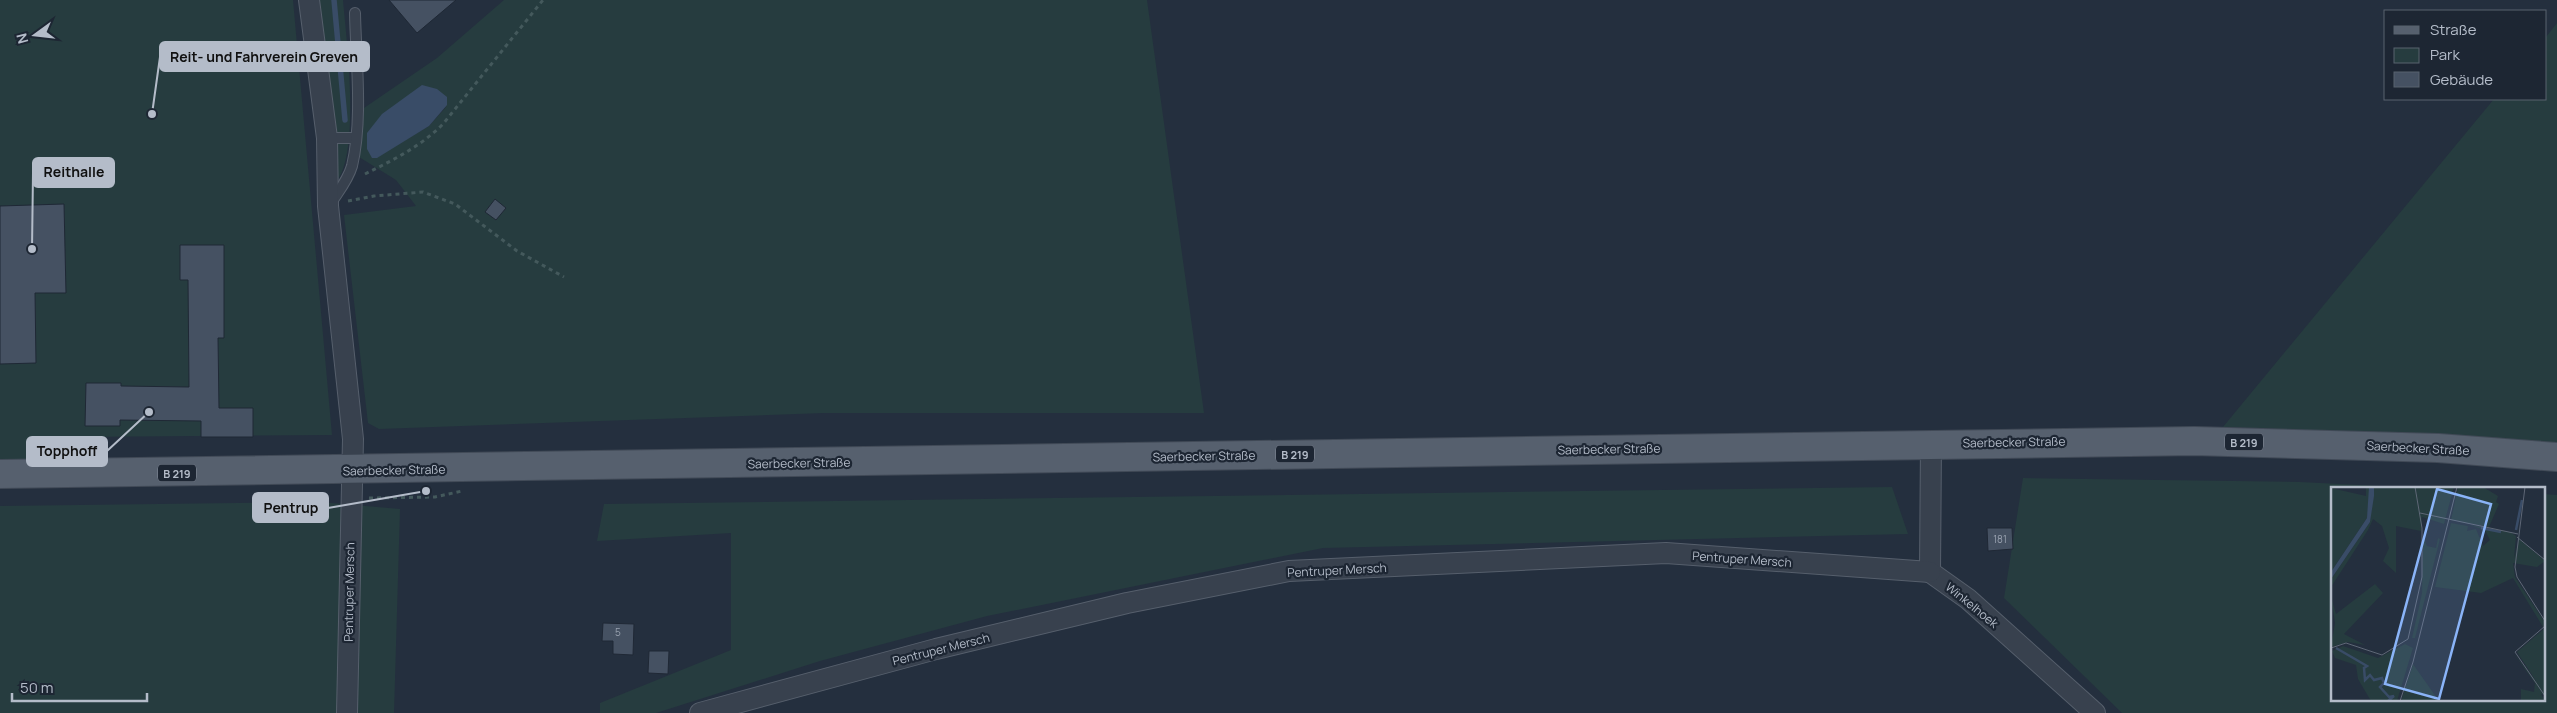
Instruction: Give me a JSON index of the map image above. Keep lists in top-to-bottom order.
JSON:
{
  "streets": {
    "main road": ["Saerbecker Straße", "B 219"],
    "street": ["Pentruper Mersch", "Winkelhoek"]
  },
  "crossings": [
    ["Saerbecker Straße", "Pentruper Mersch"],
    ["Pentruper Mersch", "Winkelhoek"]
  ],
  "places": [
    "Reit- und Fahrverein Greven",
    "Reithalle",
    "Topphoff",
    "Pentrup"
  ],
  "house_numbers": ["181", "5"],
  "legend": ["Straße", "Park", "Gebäude"],
  "scale_bar": "50 m",
  "north": "left"
}
